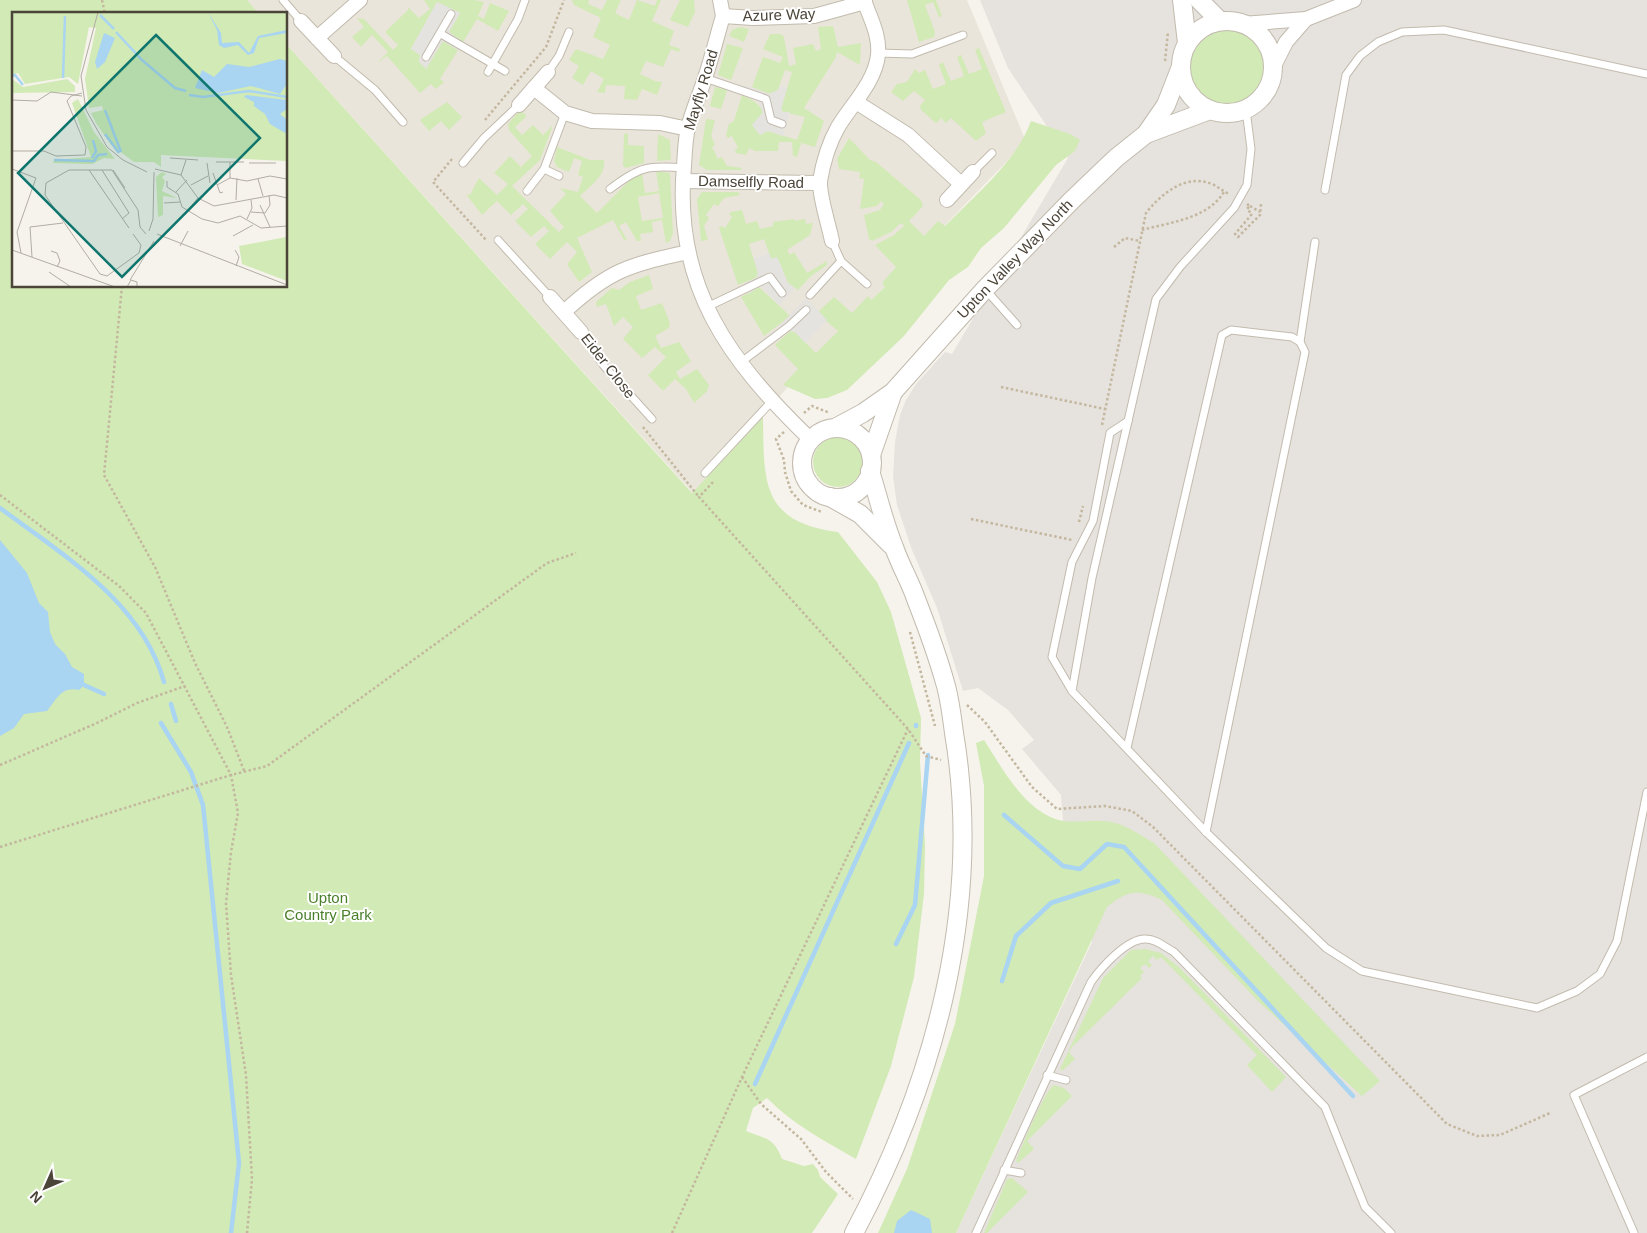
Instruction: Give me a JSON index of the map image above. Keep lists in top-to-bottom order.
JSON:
{
  "streets": {
    "street": [
      "Azure Way",
      "Mayfly Road",
      "Damselfly Road",
      "Upton Valley Way North",
      "Eider Close"
    ]
  },
  "crossings": [
    ["Azure Way", "Mayfly Road"],
    ["Azure Way", "Damselfly Road"],
    ["Mayfly Road", "Damselfly Road"],
    ["Mayfly Road", "Upton Valley Way North"]
  ],
  "parks": ["Upton Country Park"],
  "north": "bottom left"
}
